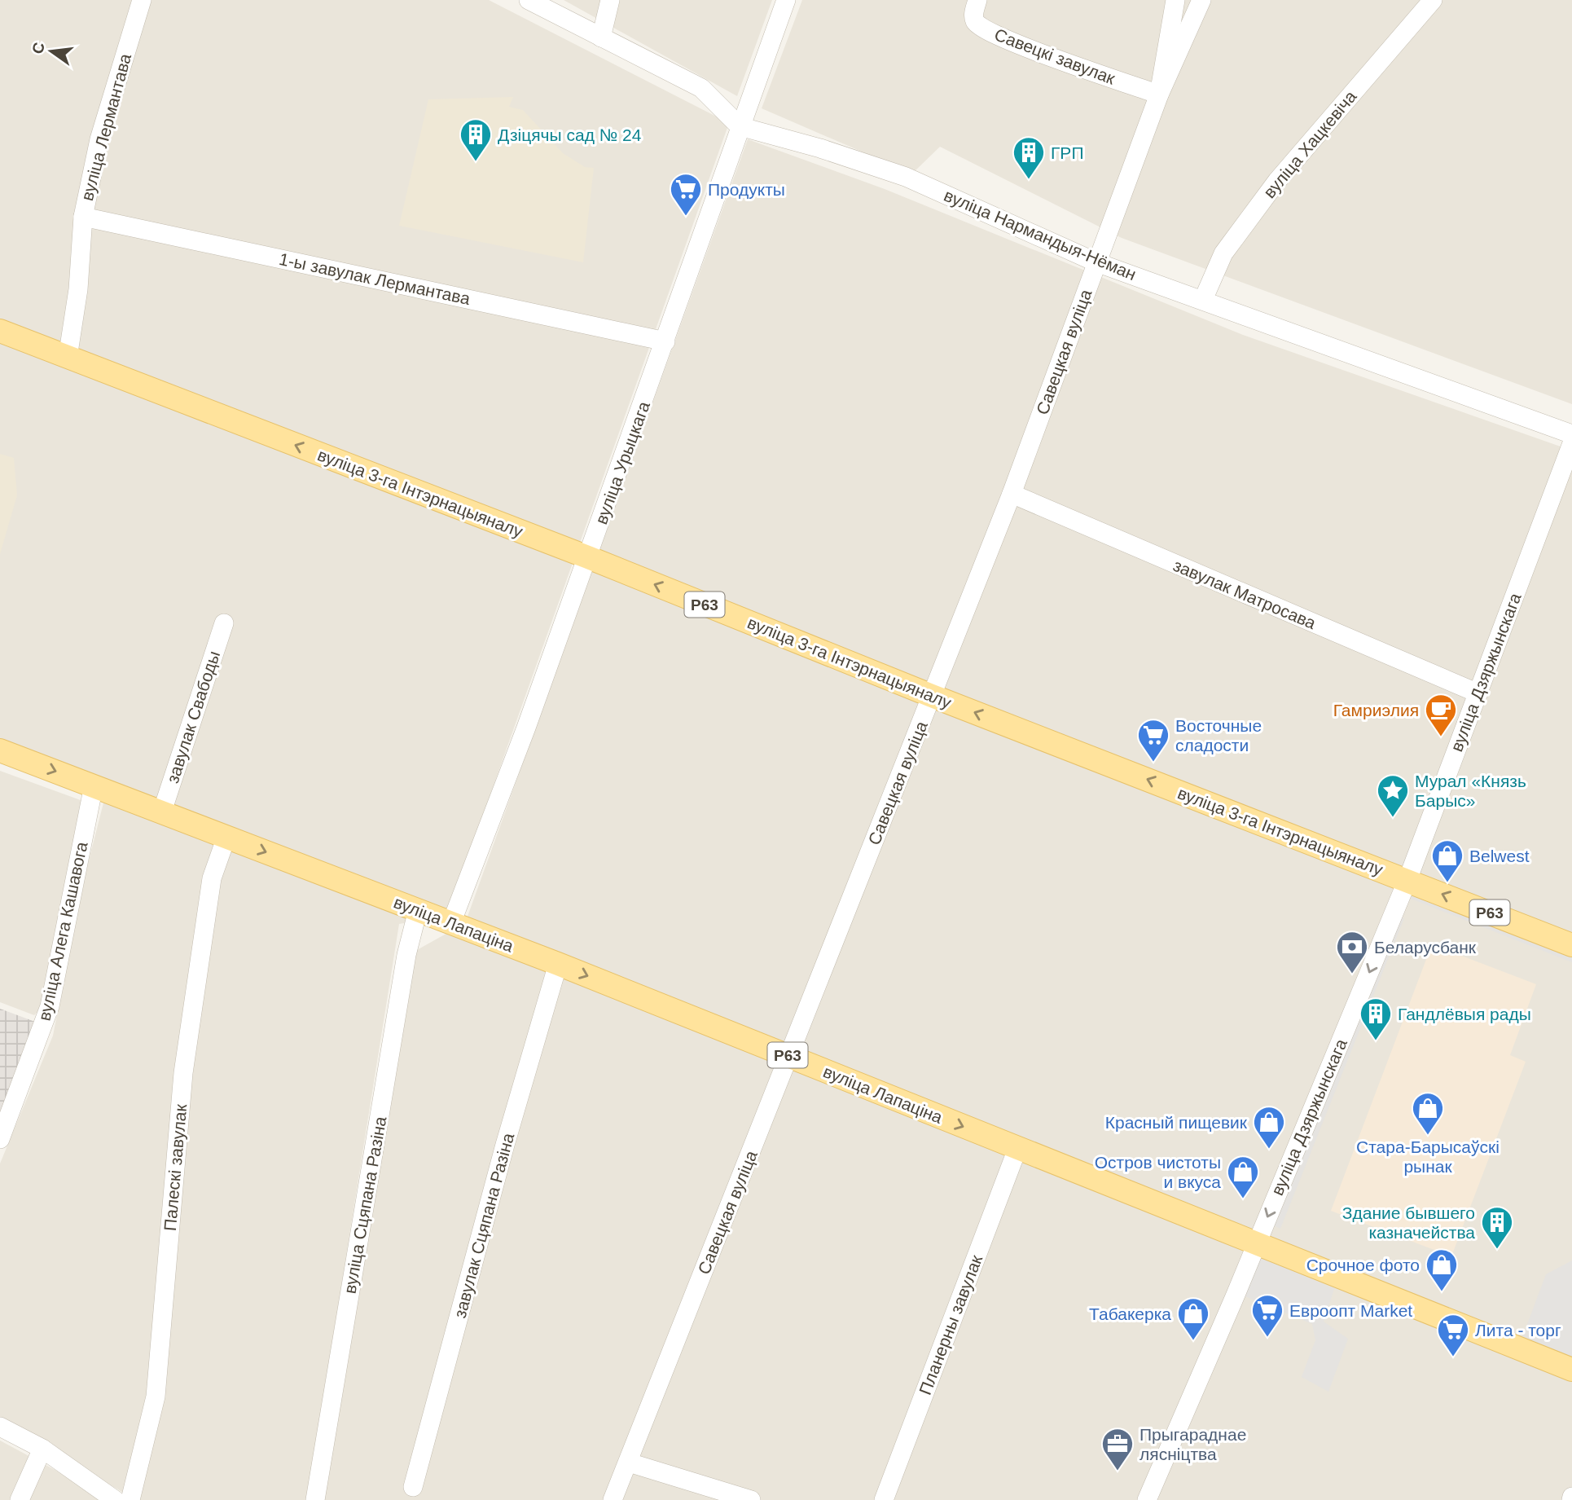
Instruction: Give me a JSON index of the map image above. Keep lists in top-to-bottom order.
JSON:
{
  "streets": {
    "main road": ["вуліца 3-га Інтэрнацыяналу", "Р63", "вуліца Лапаціна"],
    "street": [
      "Савецкі завулак",
      "вуліца Лермантава",
      "вуліца Хацкевіча",
      "вуліца Нармандыя-Нёман",
      "1-ы завулак Лермантава",
      "Савецкая вуліца",
      "вуліца Урыцкага",
      "завулак Матросава",
      "вуліца Дзяржынскага",
      "завулак Свабоды",
      "вуліца Алега Кашавога",
      "Палескі завулак",
      "вуліца Сцяпана Разіна",
      "завулак Сцяпана Разіна",
      "Планерны завулак"
    ]
  },
  "crossings": [
    ["Савецкі завулак", "Савецкая вуліца"],
    ["вуліца Лермантава", "1-ы завулак Лермантава"],
    ["вуліца Лермантава", "вуліца 3-га Інтэрнацыяналу"],
    ["вуліца Хацкевіча", "вуліца Нармандыя-Нёман"],
    ["вуліца Нармандыя-Нёман", "Савецкая вуліца"],
    ["вуліца Нармандыя-Нёман", "вуліца Урыцкага"],
    ["1-ы завулак Лермантава", "вуліца Урыцкага"],
    ["Савецкая вуліца", "вуліца 3-га Інтэрнацыяналу"],
    ["Савецкая вуліца", "завулак Матросава"],
    ["Савецкая вуліца", "вуліца Лапаціна"],
    ["вуліца Урыцкага", "вуліца 3-га Інтэрнацыяналу"],
    ["вуліца Урыцкага", "вуліца Лапаціна"],
    ["вуліца 3-га Інтэрнацыяналу", "вуліца Дзяржынскага"],
    ["завулак Матросава", "вуліца Дзяржынскага"],
    ["вуліца Дзяржынскага", "вуліца Лапаціна"],
    ["завулак Свабоды", "вуліца Лапаціна"],
    ["вуліца Лапаціна", "вуліца Алега Кашавога"],
    ["вуліца Лапаціна", "Палескі завулак"],
    ["вуліца Лапаціна", "вуліца Сцяпана Разіна"],
    ["вуліца Лапаціна", "завулак Сцяпана Разіна"],
    ["вуліца Лапаціна", "Планерны завулак"]
  ],
  "one_way": ["вуліца 3-га Інтэрнацыяналу", "вуліца Лапаціна"],
  "places": {
    "building": [
      "Дзіцячы сад № 24",
      "ГРП",
      "Гандлёвыя рады",
      "Здание бывшего казначейства"
    ],
    "supermarket": [
      "Продукты",
      "Восточные сладости",
      "Евроопт Market",
      "Лита - торг"
    ],
    "cafe": ["Гамриэлия"],
    "place": ["Мурал «Князь Барыс»"],
    "shop": [
      "Belwest",
      "Стара-Барысаўскі рынак",
      "Красный пищевик",
      "Остров чистоты и вкуса",
      "Срочное фото",
      "Табакерка"
    ],
    "bank": ["Беларусбанк"],
    "office": ["Прыгараднае лясніцтва"]
  },
  "north": "left"
}
